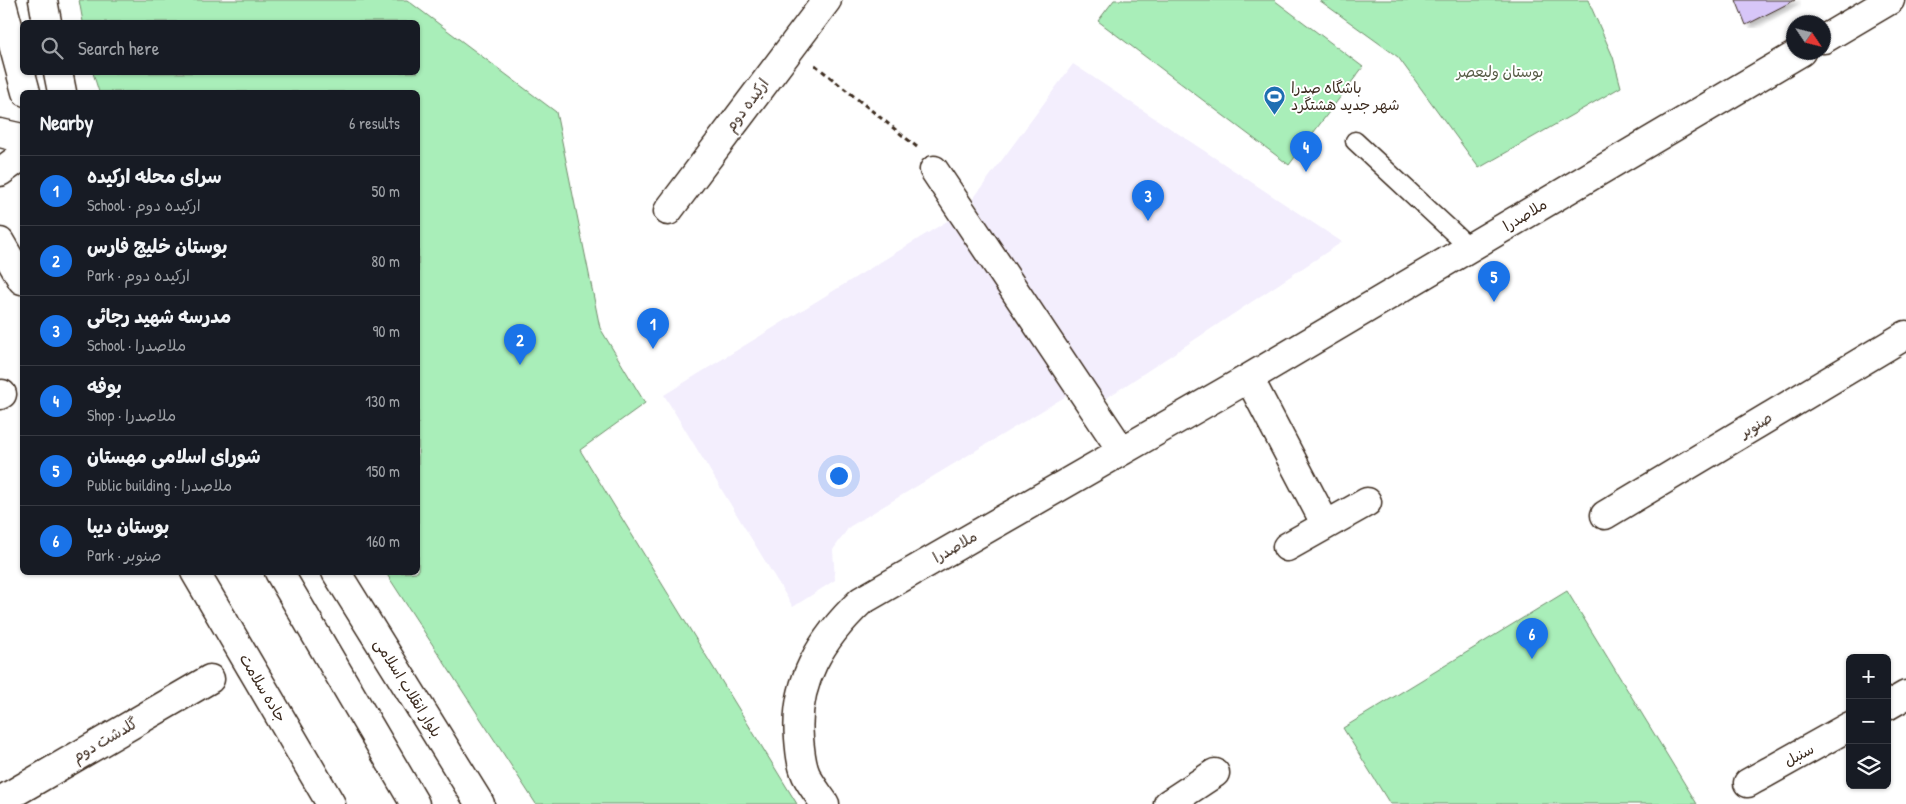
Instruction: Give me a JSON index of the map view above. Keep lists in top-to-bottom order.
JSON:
{
  "streets": {
    "street": [
      "ارکیده دوم",
      "ملاصدرا",
      "صنوبر",
      "جاده سلامت",
      "بلوار انقلاب اسلامی",
      "گلدشت دوم",
      "سنبل"
    ]
  },
  "parks": ["بوستان ولیعصر"],
  "places": {
    "sports": ["باشگاه صدرا شهر جدید هشتگرد"]
  },
  "north": "bottom right",
  "page": {
    "search": "Search here",
    "heading": ["Nearby", "6 results"],
    "pins": [
      "4",
      "3",
      "5",
      "1",
      "2",
      "6"
    ],
    "list": [
      {
        "mark": "1",
        "name": "سرای محله ارکیده",
        "note": "School · ارکیده دوم",
        "value": "50 m"
      },
      {
        "mark": "2",
        "name": "بوستان خلیج فارس",
        "note": "Park · ارکیده دوم",
        "value": "80 m"
      },
      {
        "mark": "3",
        "name": "مدرسه شهید رجائی",
        "note": "School · ملاصدرا",
        "value": "90 m"
      },
      {
        "mark": "4",
        "name": "بوفه",
        "note": "Shop · ملاصدرا",
        "value": "130 m"
      },
      {
        "mark": "5",
        "name": "شورای اسلامی مهستان",
        "note": "Public building · ملاصدرا",
        "value": "150 m"
      },
      {
        "mark": "6",
        "name": "بوستان دیبا",
        "note": "Park · صنوبر",
        "value": "160 m"
      }
    ],
    "map_buttons": ["+", "−"]
  }
}
